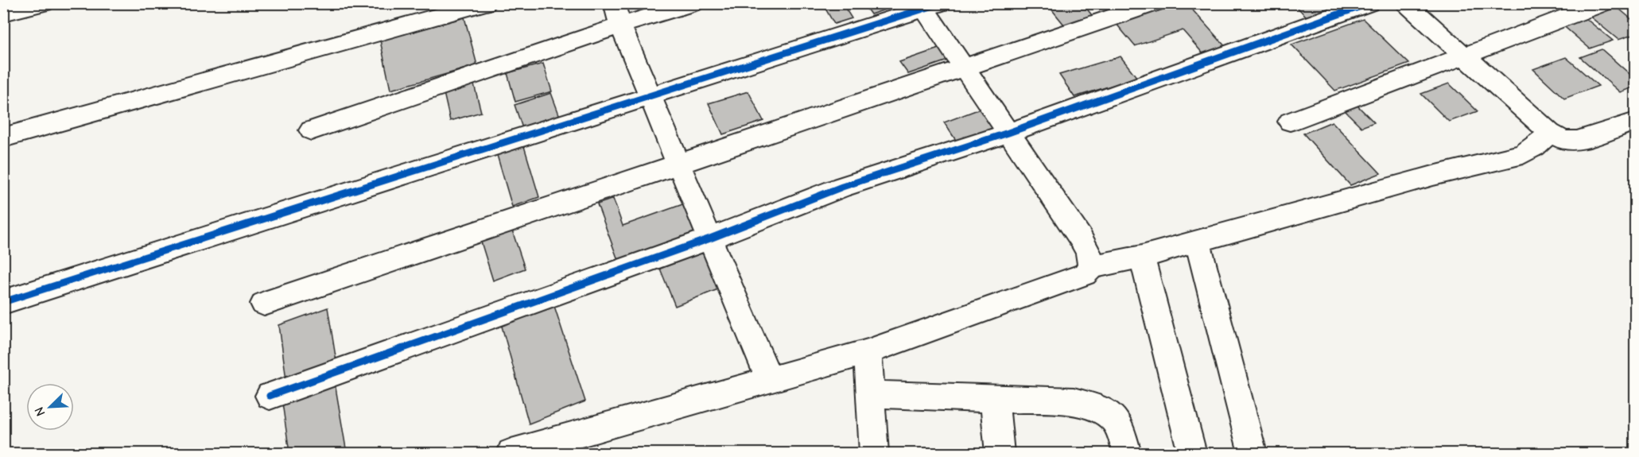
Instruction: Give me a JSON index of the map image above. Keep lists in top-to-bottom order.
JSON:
{
  "north": "bottom left"
}
